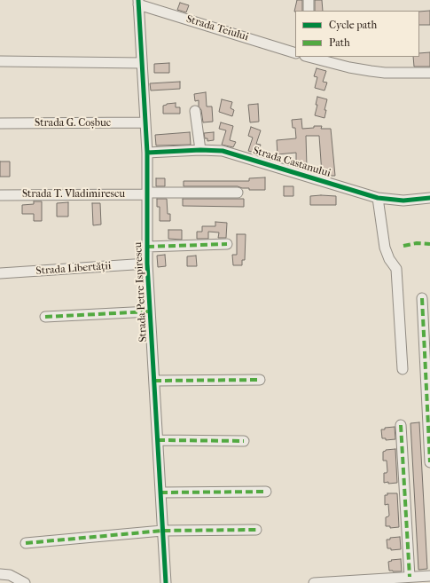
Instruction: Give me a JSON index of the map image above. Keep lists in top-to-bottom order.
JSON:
{
  "streets": {
    "street": [
      "Strada Teiului",
      "Strada G. Coșbuc",
      "Strada Castanului",
      "Strada T. Vladimirescu",
      "Strada Libertății",
      "Strada Petre Ispirescu"
    ]
  },
  "crossings": [
    ["Strada Teiului", "Strada Petre Ispirescu"],
    ["Strada G. Coșbuc", "Strada Petre Ispirescu"],
    ["Strada Castanului", "Strada Petre Ispirescu"],
    ["Strada T. Vladimirescu", "Strada Petre Ispirescu"],
    ["Strada Libertății", "Strada Petre Ispirescu"]
  ],
  "legend": ["Cycle path", "Path"]
}
